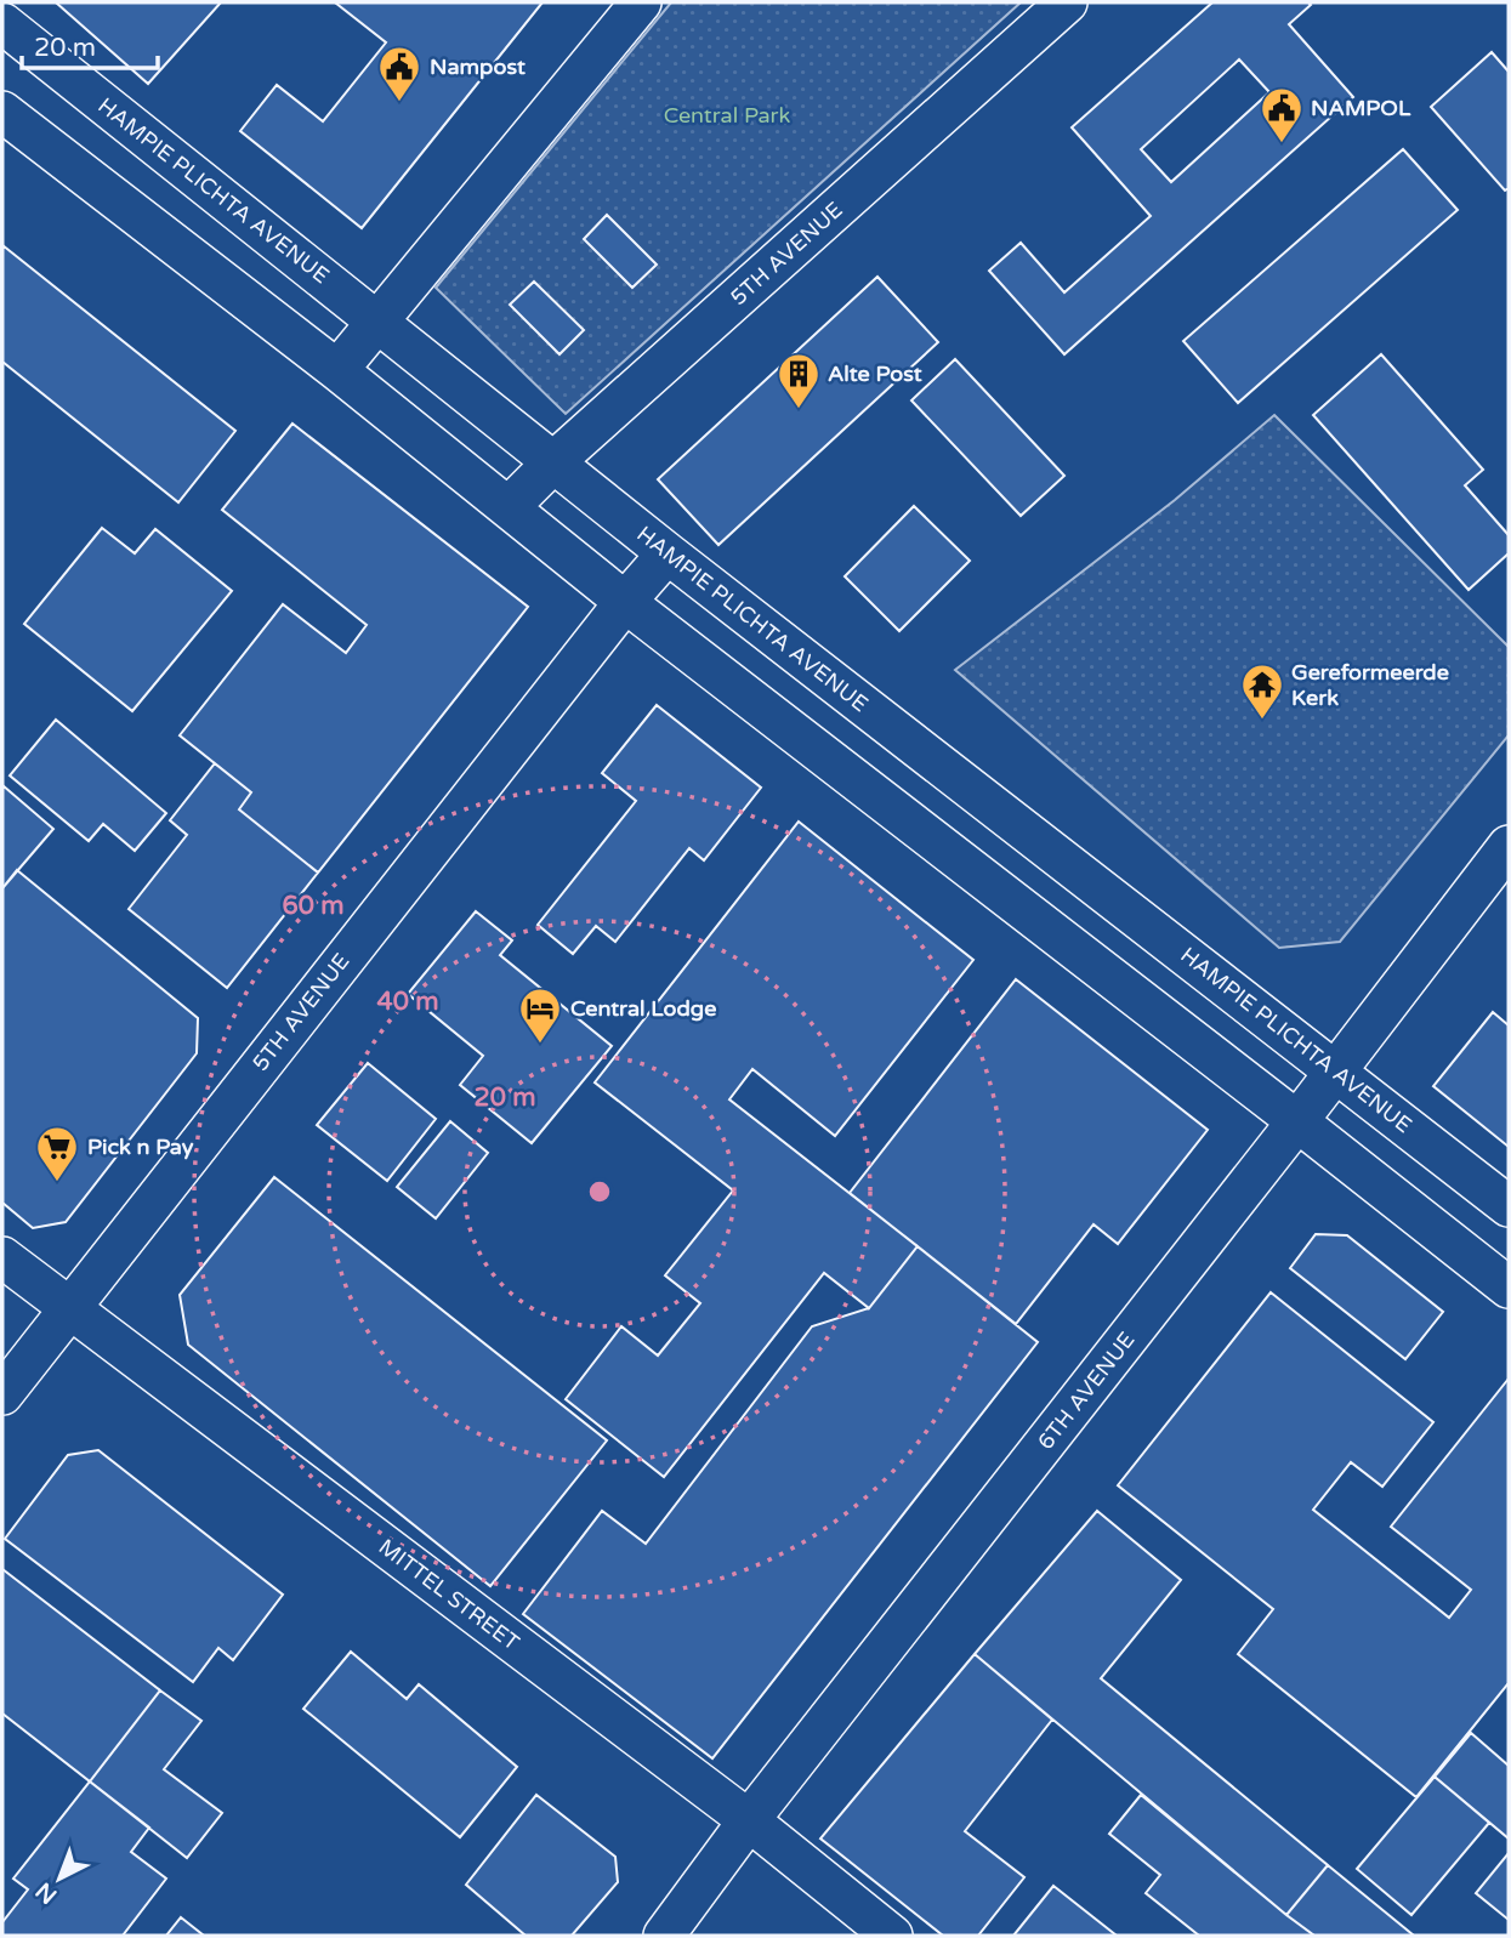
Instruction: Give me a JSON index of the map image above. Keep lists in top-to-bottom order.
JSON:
{
  "streets": {
    "street": [
      "HAMPIE PLICHTA AVENUE",
      "5TH AVENUE",
      "6TH AVENUE",
      "MITTEL STREET"
    ]
  },
  "crossings": [
    ["HAMPIE PLICHTA AVENUE", "5TH AVENUE"],
    ["HAMPIE PLICHTA AVENUE", "6TH AVENUE"],
    ["5TH AVENUE", "MITTEL STREET"],
    ["6TH AVENUE", "MITTEL STREET"]
  ],
  "parks": ["Central Park"],
  "places": {
    "public building": ["Nampost", "NAMPOL"],
    "building": ["Alte Post"],
    "temple": ["Gereformeerde Kerk"],
    "hotel": ["Central Lodge"],
    "supermarket": ["Pick n Pay"]
  },
  "scale_bar": "20 m",
  "north": "bottom left",
  "rings": ["60 m", "40 m", "20 m"]
}
